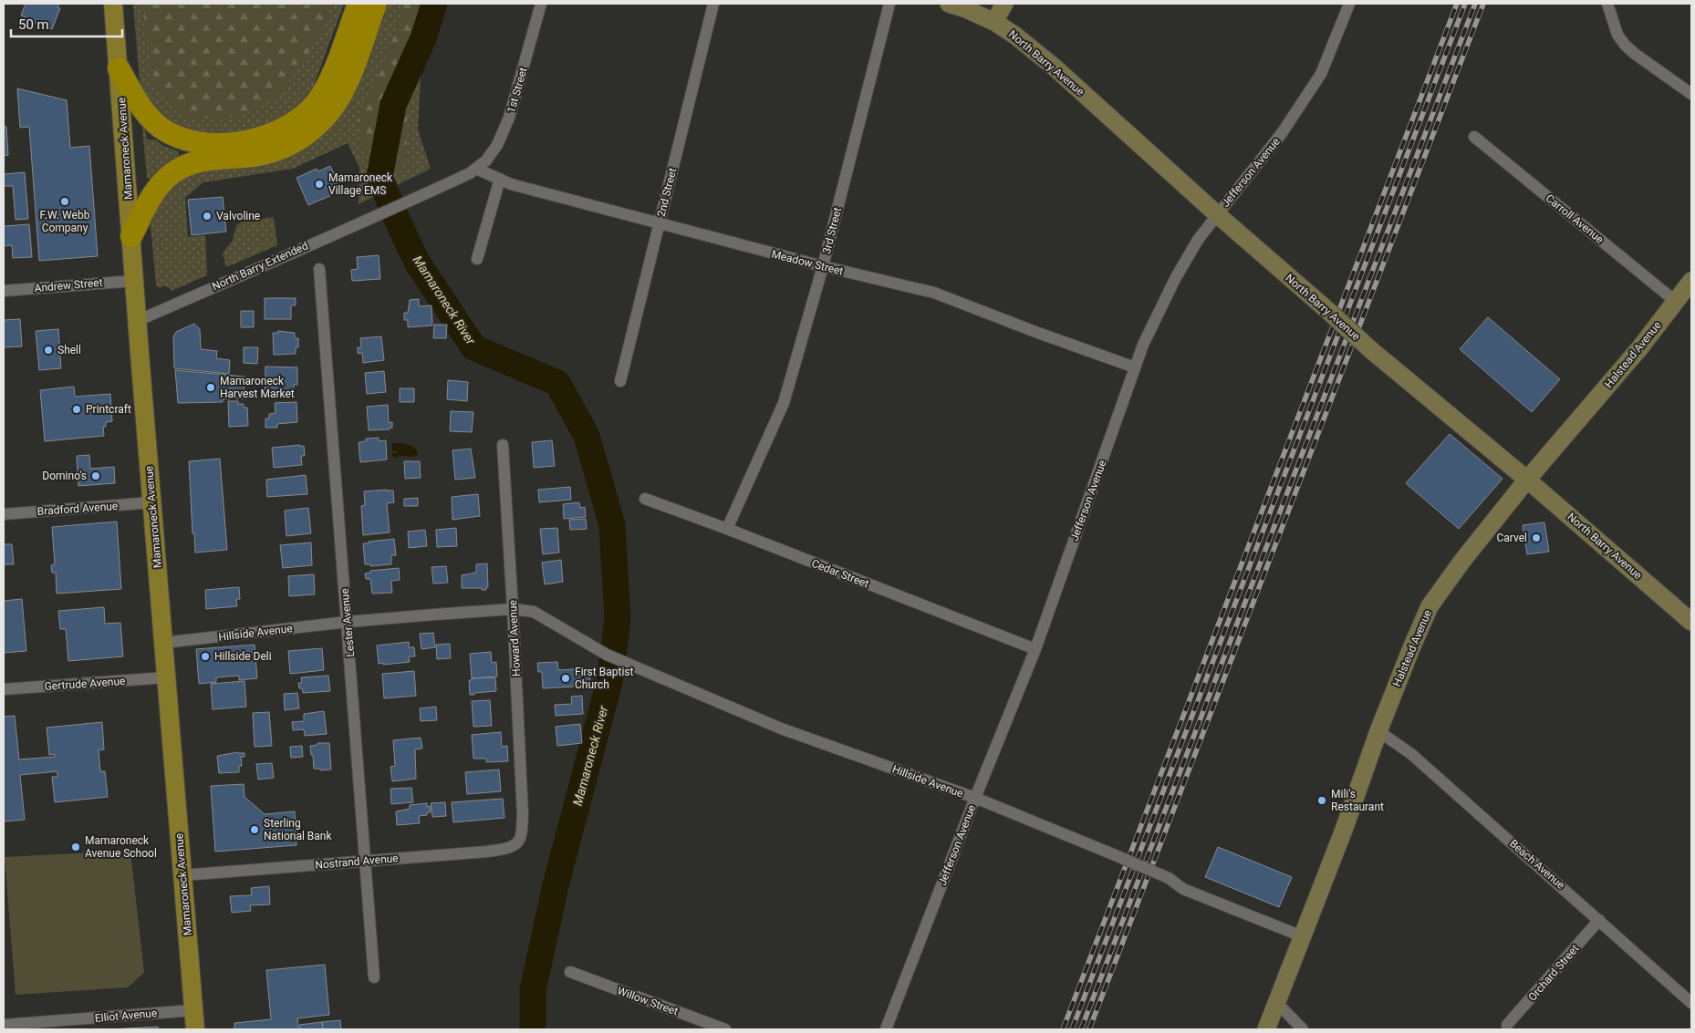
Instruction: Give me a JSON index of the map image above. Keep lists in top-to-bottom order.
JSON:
{
  "streets": {
    "main road": ["Mamaroneck Avenue"],
    "street": [
      "North Barry Avenue",
      "1st Street",
      "Jefferson Avenue",
      "2nd Street",
      "Carroll Avenue",
      "3rd Street",
      "Meadow Street",
      "North Barry Extended",
      "Andrew Street",
      "Halstead Avenue",
      "Bradford Avenue",
      "Cedar Street",
      "Lester Avenue",
      "Hillside Avenue",
      "Howard Avenue",
      "Gertrude Avenue",
      "Nostrand Avenue",
      "Beach Avenue",
      "Orchard Street",
      "Willow Street",
      "Elliot Avenue"
    ]
  },
  "crossings": [
    ["North Barry Avenue", "Jefferson Avenue"],
    ["North Barry Avenue", "Halstead Avenue"],
    ["1st Street", "Meadow Street"],
    ["1st Street", "North Barry Extended"],
    ["Mamaroneck Avenue", "North Barry Extended"],
    ["Mamaroneck Avenue", "Andrew Street"],
    ["Mamaroneck Avenue", "Bradford Avenue"],
    ["Mamaroneck Avenue", "Hillside Avenue"],
    ["Mamaroneck Avenue", "Gertrude Avenue"],
    ["Mamaroneck Avenue", "Nostrand Avenue"],
    ["Mamaroneck Avenue", "Elliot Avenue"],
    ["Jefferson Avenue", "Meadow Street"],
    ["Jefferson Avenue", "Cedar Street"],
    ["Jefferson Avenue", "Hillside Avenue"],
    ["2nd Street", "Meadow Street"],
    ["Carroll Avenue", "Halstead Avenue"],
    ["3rd Street", "Meadow Street"],
    ["3rd Street", "Cedar Street"],
    ["Meadow Street", "North Barry Extended"],
    ["Halstead Avenue", "Hillside Avenue"],
    ["Halstead Avenue", "Beach Avenue"],
    ["Lester Avenue", "Hillside Avenue"],
    ["Lester Avenue", "Nostrand Avenue"],
    ["Hillside Avenue", "Howard Avenue"],
    ["Howard Avenue", "Nostrand Avenue"],
    ["Beach Avenue", "Orchard Street"]
  ],
  "water": ["Mamaroneck River"],
  "places": [
    "Mamaroneck Village EMS",
    "F.W. Webb Company",
    "Valvoline",
    "Shell",
    "Mamaroneck Harvest Market",
    "Printcraft",
    "Domino's",
    "Carvel",
    "Hillside Deli",
    "First Baptist Church",
    "Mili's Restaurant",
    "Sterling National Bank",
    "Mamaroneck Avenue School"
  ],
  "scale_bar": "50 m"
}
